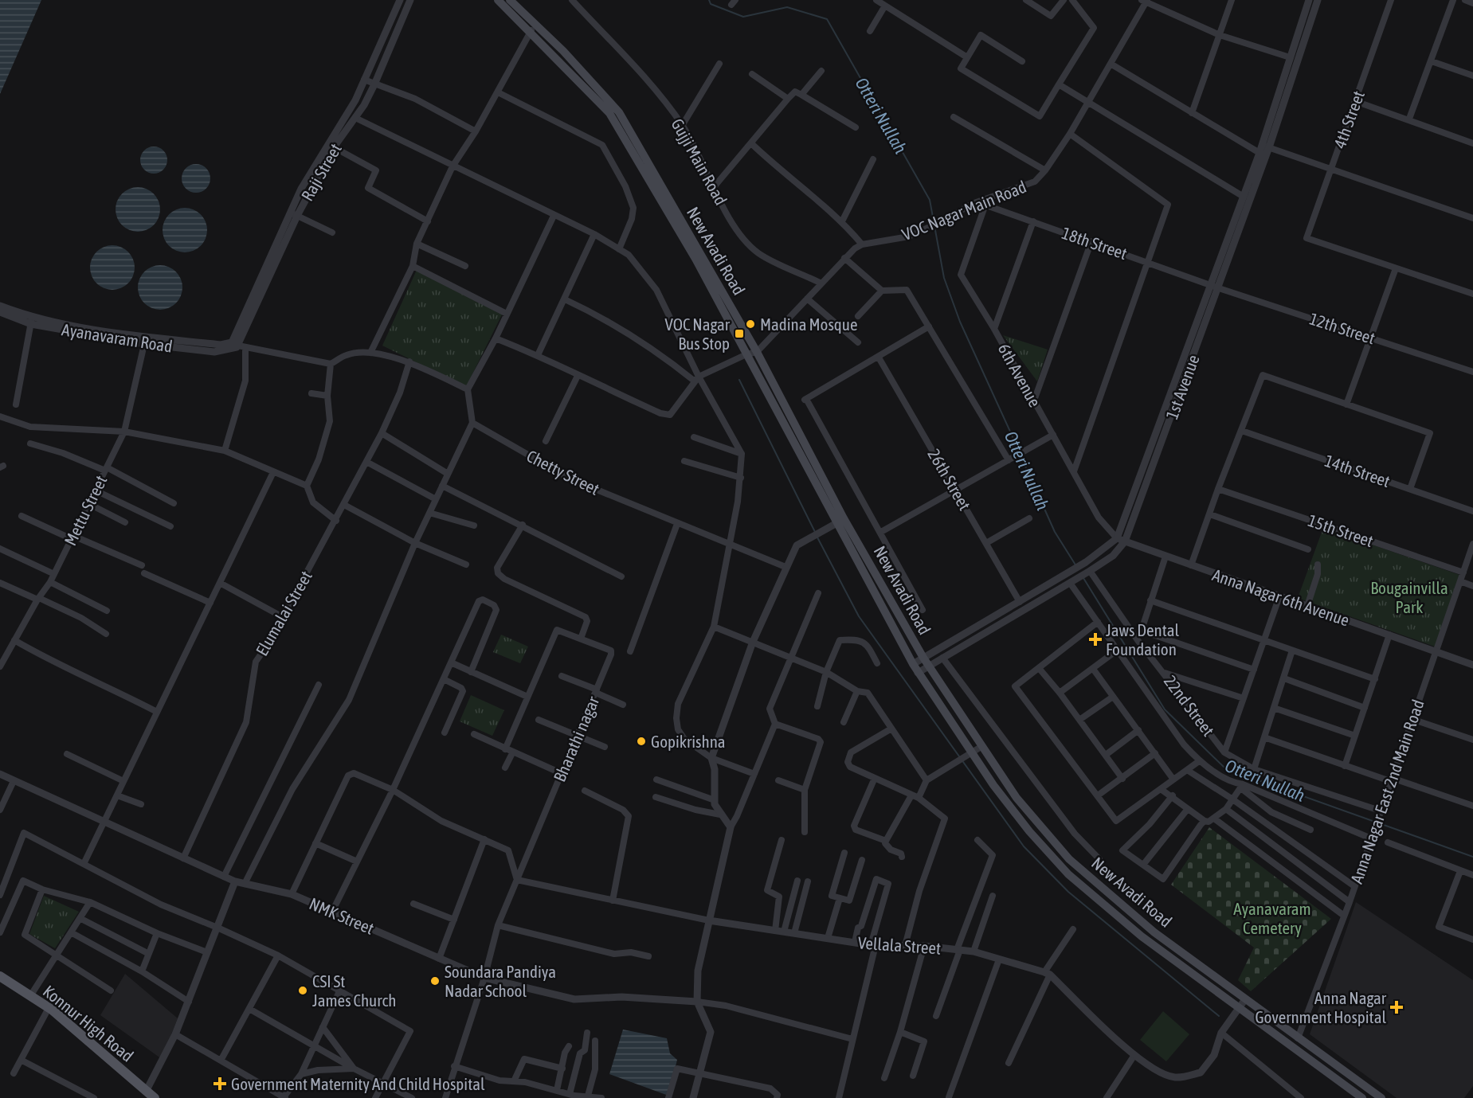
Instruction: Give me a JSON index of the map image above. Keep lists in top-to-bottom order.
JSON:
{
  "streets": {
    "main road": ["New Avadi Road", "Konnur High Road"],
    "street": [
      "4th Street",
      "Gujji Main Road",
      "Raji Street",
      "VOC Nagar Main Road",
      "18th Street",
      "12th Street",
      "Ayanavaram Road",
      "6th Avenue",
      "1st Avenue",
      "14th Street",
      "Chetty Street",
      "26th Street",
      "Mettu Street",
      "15th Street",
      "Anna Nagar 6th Avenue",
      "Elumalai Street",
      "22nd Street",
      "Bharathi nagar",
      "Anna Nagar East 2nd Main Road",
      "NMK Street",
      "Vellala Street"
    ]
  },
  "crossings": [
    ["Gujji Main Road", "VOC Nagar Main Road"],
    ["Raji Street", "Ayanavaram Road"],
    ["VOC Nagar Main Road", "18th Street"],
    ["VOC Nagar Main Road", "New Avadi Road"],
    ["18th Street", "12th Street"],
    ["18th Street", "6th Avenue"],
    ["18th Street", "1st Avenue"],
    ["New Avadi Road", "1st Avenue"],
    ["New Avadi Road", "Anna Nagar East 2nd Main Road"],
    ["New Avadi Road", "Vellala Street"],
    ["12th Street", "1st Avenue"],
    ["Ayanavaram Road", "Mettu Street"],
    ["6th Avenue", "1st Avenue"],
    ["6th Avenue", "Anna Nagar 6th Avenue"],
    ["1st Avenue", "Anna Nagar 6th Avenue"],
    ["1st Avenue", "22nd Street"],
    ["15th Street", "Anna Nagar East 2nd Main Road"],
    ["Anna Nagar 6th Avenue", "Anna Nagar East 2nd Main Road"],
    ["Elumalai Street", "NMK Street"],
    ["22nd Street", "Anna Nagar East 2nd Main Road"],
    ["Bharathi nagar", "NMK Street"],
    ["Bharathi nagar", "Vellala Street"]
  ],
  "water": ["Otteri Nullah"],
  "parks": ["Bougainvilla Park", "Ayanavaram Cemetery"],
  "places": {
    "other": [
      "Madina Mosque",
      "Gopikrishna",
      "Soundara Pandiya Nadar School",
      "CSI St James Church"
    ],
    "transit": ["VOC Nagar Bus Stop"],
    "health": ["Jaws Dental Foundation", "Anna Nagar Government Hospital", "Government Maternity And Child Hospital"]
  }
}
